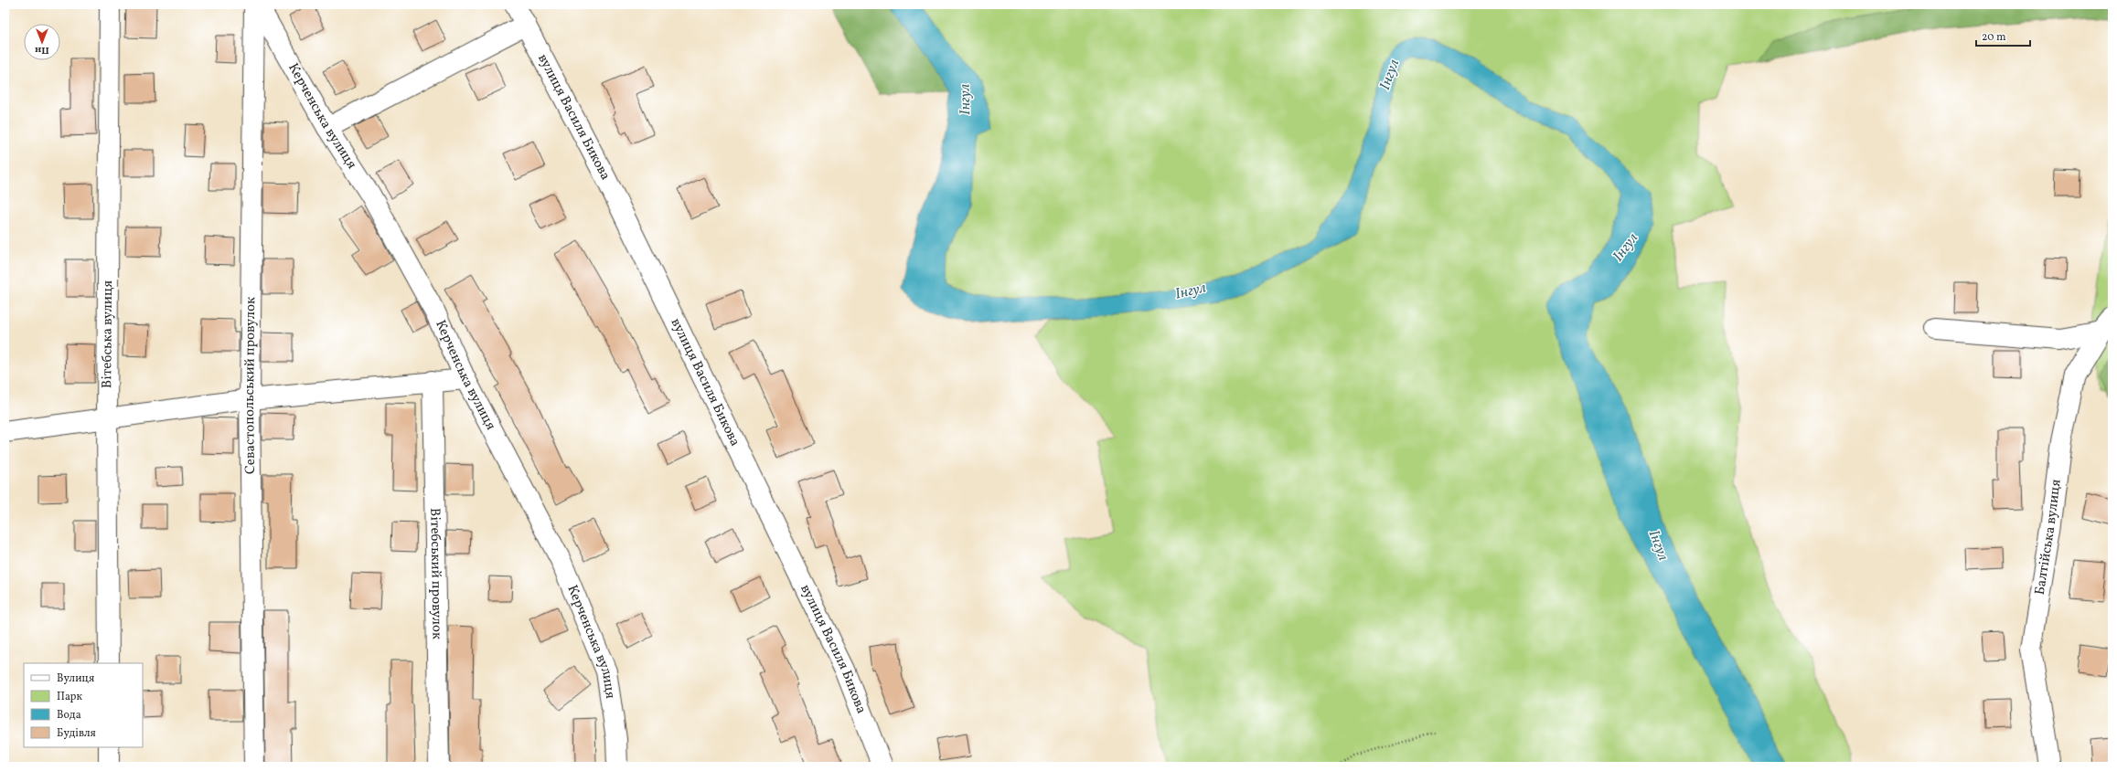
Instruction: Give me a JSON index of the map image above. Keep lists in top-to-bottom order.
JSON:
{
  "streets": {
    "street": [
      "Керченська вулиця",
      "вулиця Василя Бикова",
      "Вітебська вулиця",
      "Севастопольський провулок",
      "Балтійська вулиця",
      "Вітебський провулок"
    ]
  },
  "water": ["Інгул"],
  "legend": [
    "Вулиця",
    "Парк",
    "Вода",
    "Будівля"
  ],
  "scale_bar": "20 m",
  "north": "bottom"
}
